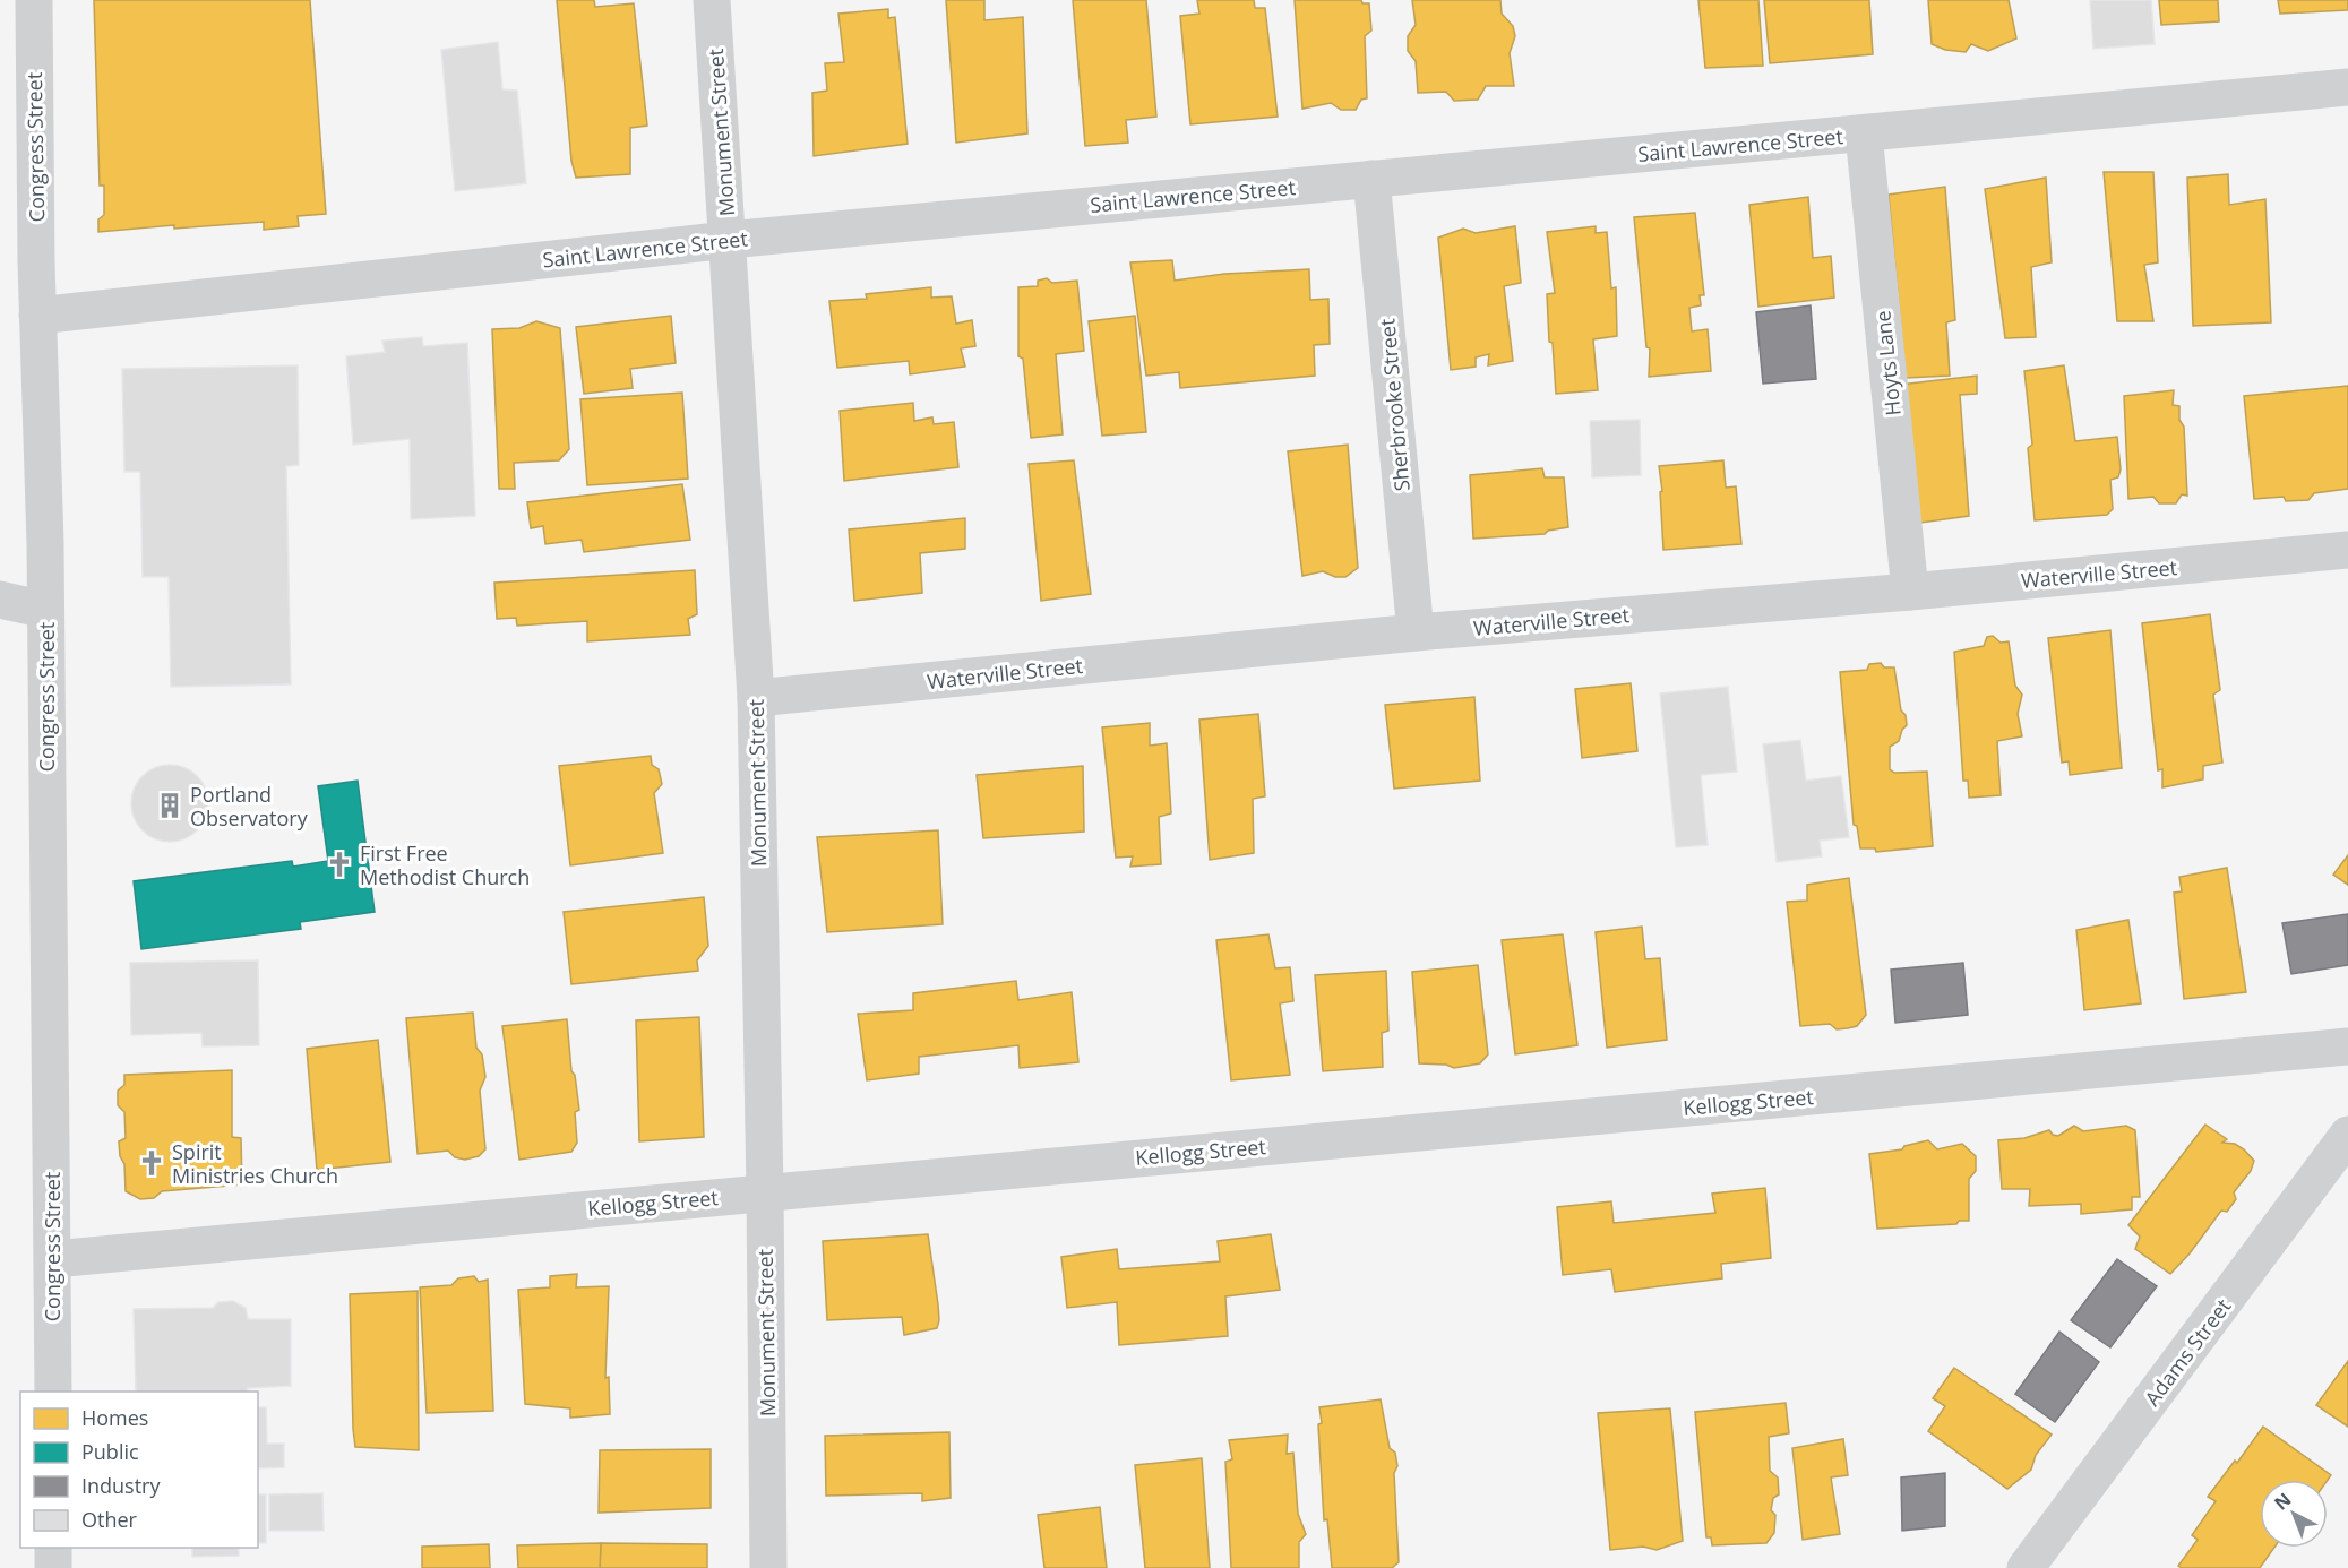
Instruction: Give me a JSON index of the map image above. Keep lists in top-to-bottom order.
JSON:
{
  "streets": {
    "street": [
      "Monument Street",
      "Saint Lawrence Street",
      "Congress Street",
      "Hoyts Lane",
      "Sherbrooke Street",
      "Waterville Street",
      "Kellogg Street",
      "Adams Street"
    ]
  },
  "crossings": [
    ["Monument Street", "Saint Lawrence Street"],
    ["Monument Street", "Waterville Street"],
    ["Monument Street", "Kellogg Street"],
    ["Saint Lawrence Street", "Congress Street"],
    ["Saint Lawrence Street", "Hoyts Lane"],
    ["Saint Lawrence Street", "Sherbrooke Street"],
    ["Congress Street", "Kellogg Street"],
    ["Hoyts Lane", "Waterville Street"],
    ["Sherbrooke Street", "Waterville Street"]
  ],
  "places": {
    "building": ["Portland Observatory"],
    "church": ["First Free Methodist Church", "Spirit Ministries Church"]
  },
  "legend": [
    "Homes",
    "Public",
    "Industry",
    "Other"
  ],
  "north": "top left"
}
